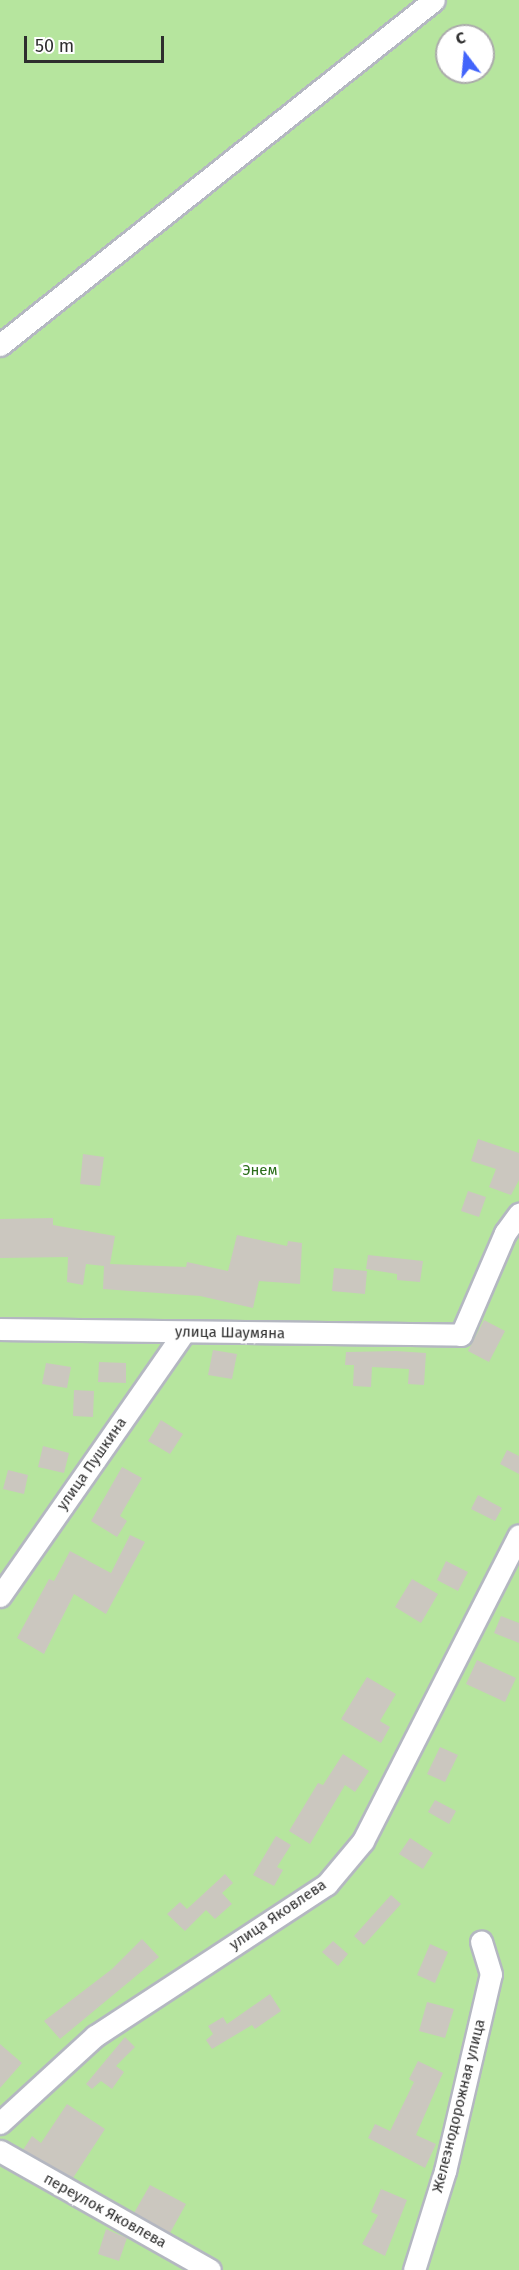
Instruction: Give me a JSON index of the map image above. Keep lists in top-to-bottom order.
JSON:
{
  "streets": {
    "street": [
      "улица Шаумяна",
      "улица Пушкина",
      "улица Яковлева",
      "Железнодорожная улица",
      "переулок Яковлева"
    ]
  },
  "crossings": [
    ["улица Шаумяна", "улица Пушкина"]
  ],
  "parks": ["Энем"],
  "scale_bar": "50 m",
  "north": "top"
}
